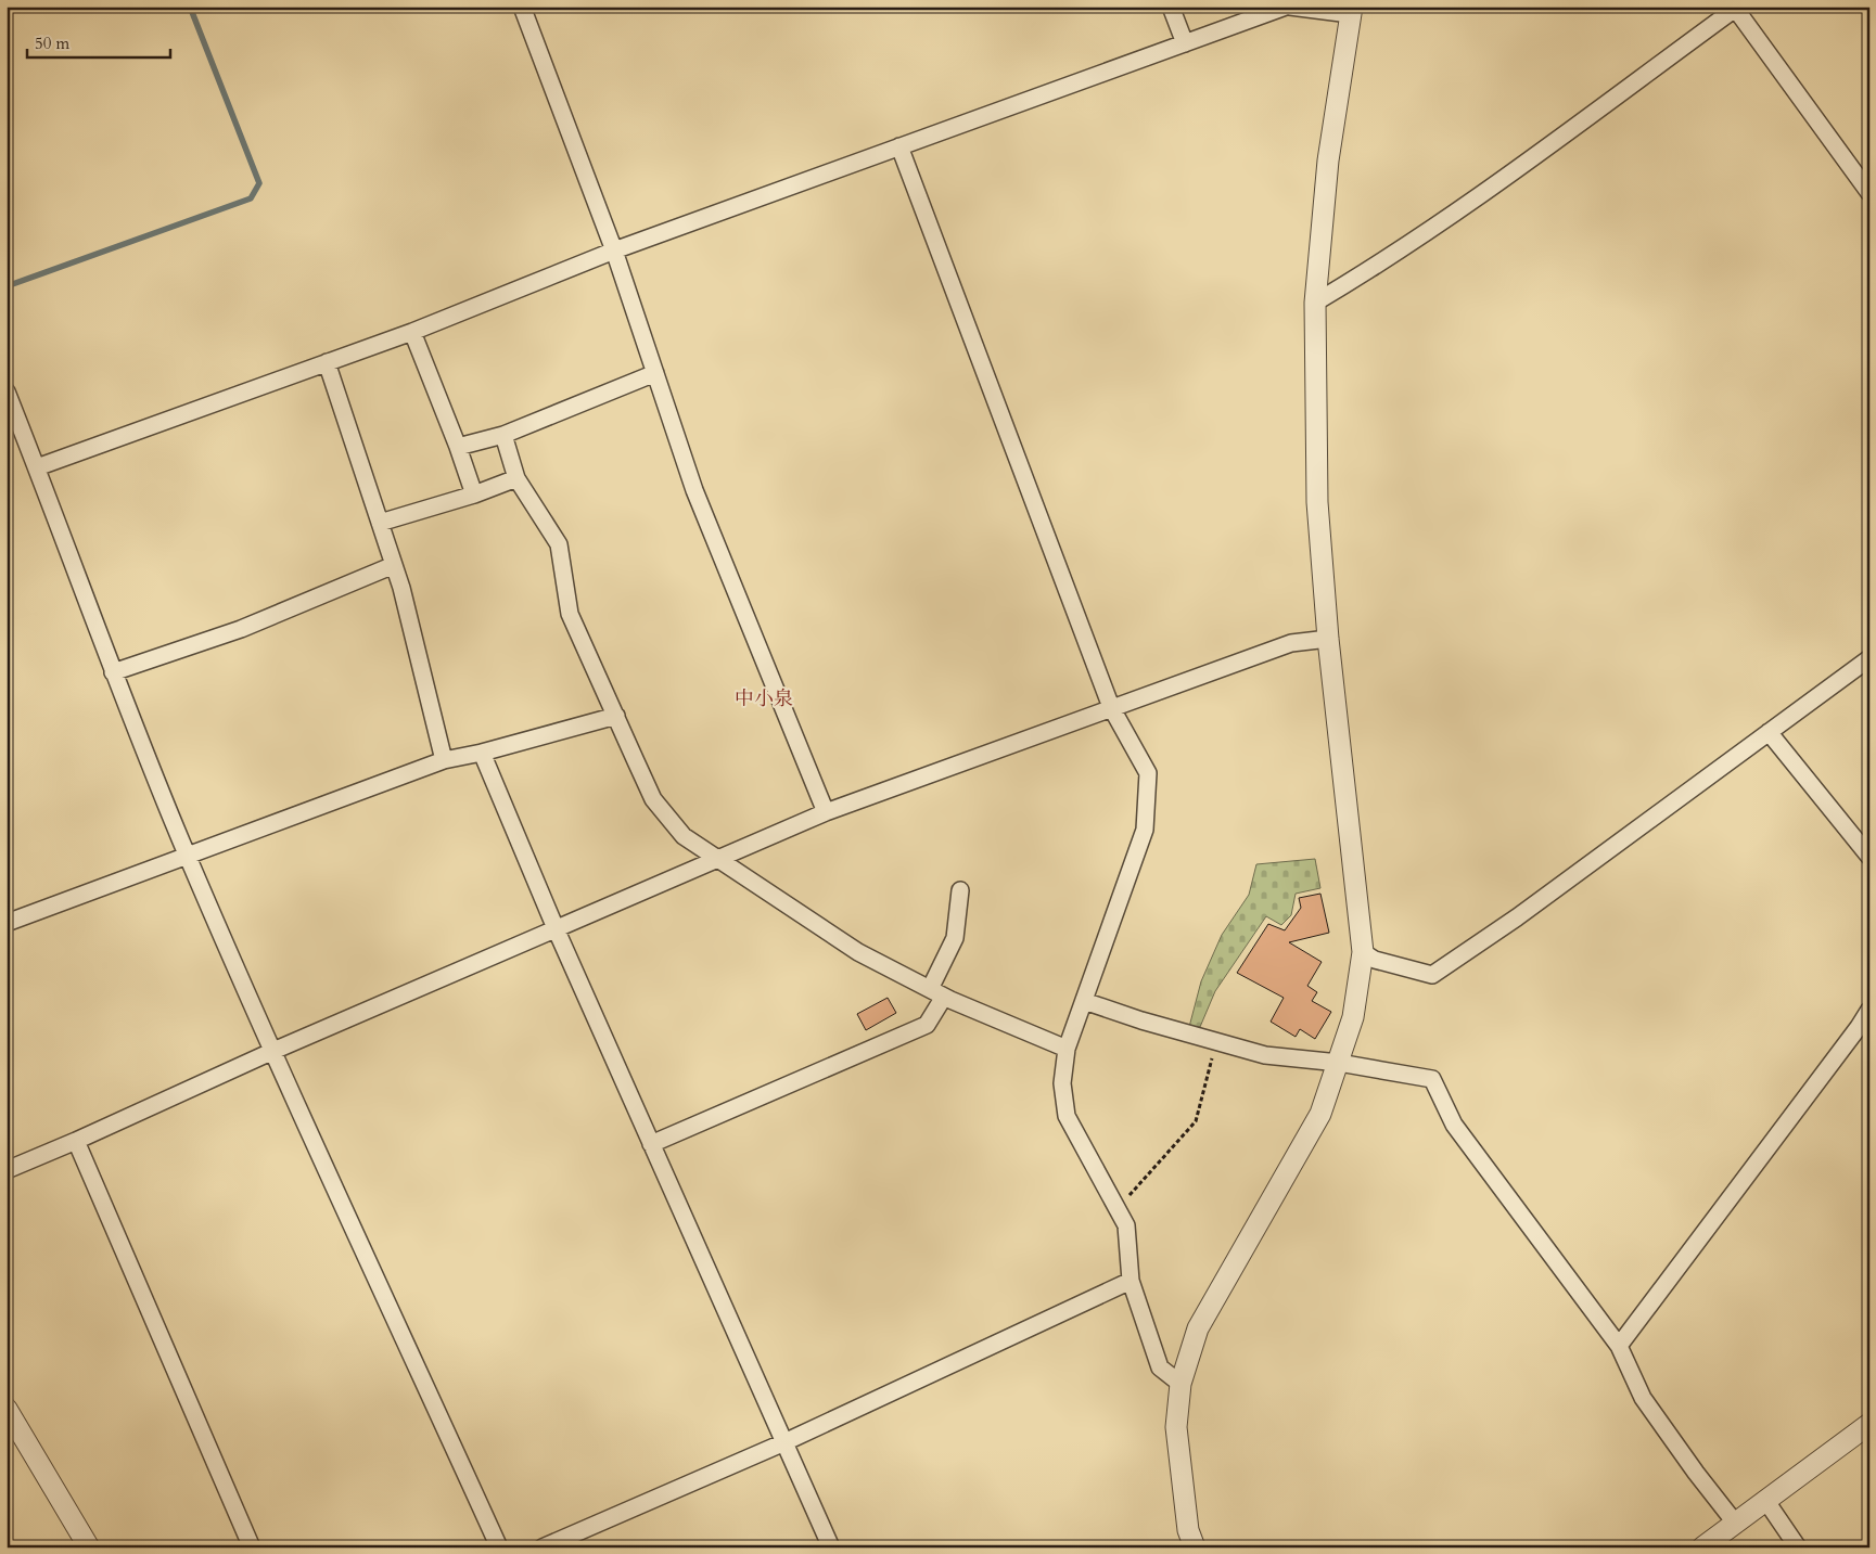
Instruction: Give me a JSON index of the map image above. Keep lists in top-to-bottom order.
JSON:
{
  "districts": ["中小泉"],
  "scale_bar": "50 m"
}
